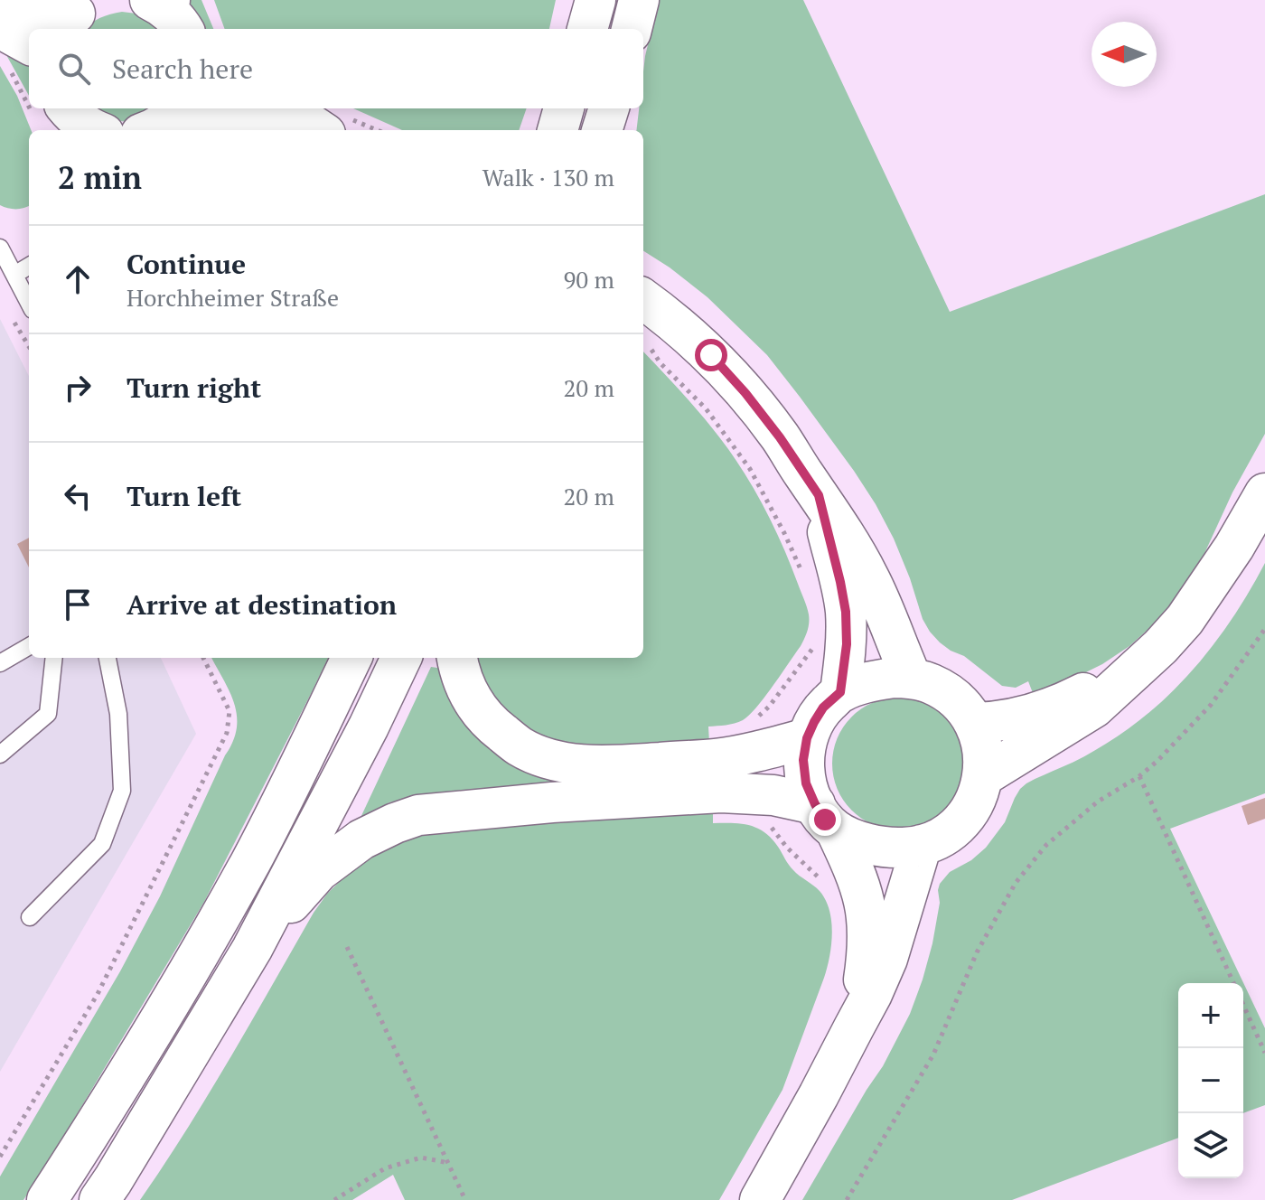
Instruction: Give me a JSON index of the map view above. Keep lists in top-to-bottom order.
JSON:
{
  "north": "left",
  "page": {
    "search": "Search here",
    "heading": ["2 min", "Walk · 130 m"],
    "list": [
      ["Continue", "Horchheimer Straße", "90 m"],
      ["Turn right", "20 m"],
      ["Turn left", "20 m"],
      "Arrive at destination"
    ],
    "map_buttons": ["+", "−"]
  }
}
